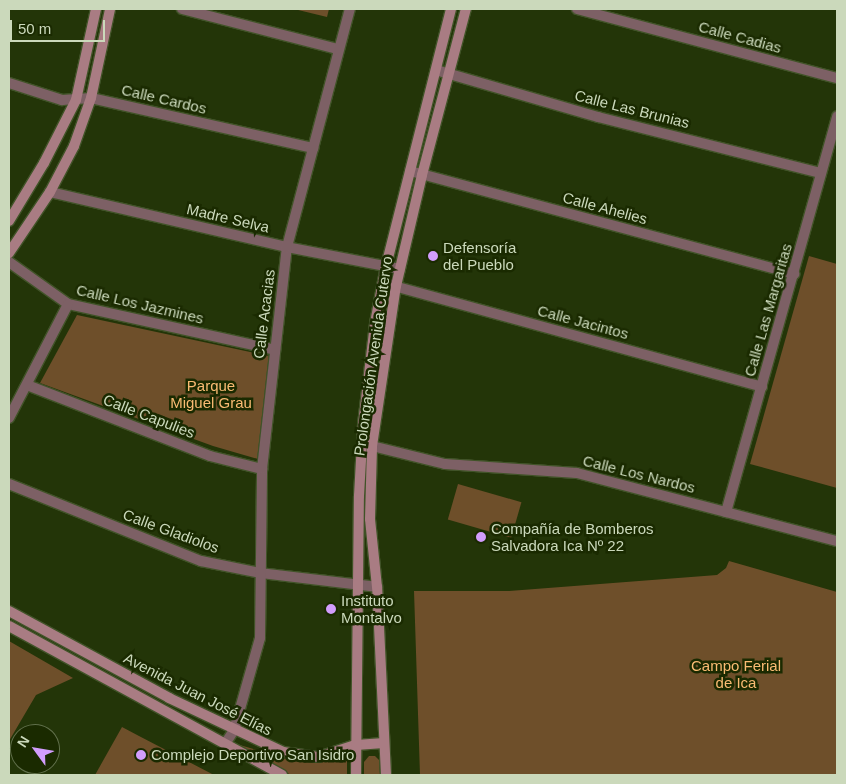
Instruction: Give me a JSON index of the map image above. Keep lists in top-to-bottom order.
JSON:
{
  "streets": {
    "street": [
      "Calle Cadias",
      "Calle Cardos",
      "Calle Las Brunias",
      "Calle Ahelies",
      "Madre Selva",
      "Calle Los Jazmines",
      "Calle Las Margaritas",
      "Calle Acacias",
      "Calle Jacintos",
      "Prolongación Avenida Cutervo",
      "Calle Capulies",
      "Calle Los Nardos",
      "Calle Gladiolos",
      "Avenida Juan José Elías"
    ]
  },
  "crossings": [
    ["Calle Cardos", "Calle Acacias"],
    ["Calle Las Brunias", "Calle Las Margaritas"],
    ["Calle Las Brunias", "Prolongación Avenida Cutervo"],
    ["Calle Ahelies", "Calle Las Margaritas"],
    ["Calle Ahelies", "Prolongación Avenida Cutervo"],
    ["Madre Selva", "Calle Acacias"],
    ["Madre Selva", "Prolongación Avenida Cutervo"],
    ["Calle Los Jazmines", "Calle Acacias"],
    ["Calle Las Margaritas", "Calle Jacintos"],
    ["Calle Las Margaritas", "Calle Los Nardos"],
    ["Calle Acacias", "Calle Capulies"],
    ["Calle Acacias", "Calle Gladiolos"],
    ["Calle Acacias", "Avenida Juan José Elías"],
    ["Calle Jacintos", "Prolongación Avenida Cutervo"],
    ["Prolongación Avenida Cutervo", "Calle Los Nardos"],
    ["Prolongación Avenida Cutervo", "Calle Gladiolos"],
    ["Prolongación Avenida Cutervo", "Avenida Juan José Elías"]
  ],
  "parks": ["Parque Miguel Grau", "Campo Ferial de Ica"],
  "places": [
    "Defensoría del Pueblo",
    "Compañía de Bomberos Salvadora Ica Nº 22",
    "Instituto Montalvo",
    "Complejo Deportivo San Isidro"
  ],
  "scale_bar": "50 m",
  "north": "top left"
}
